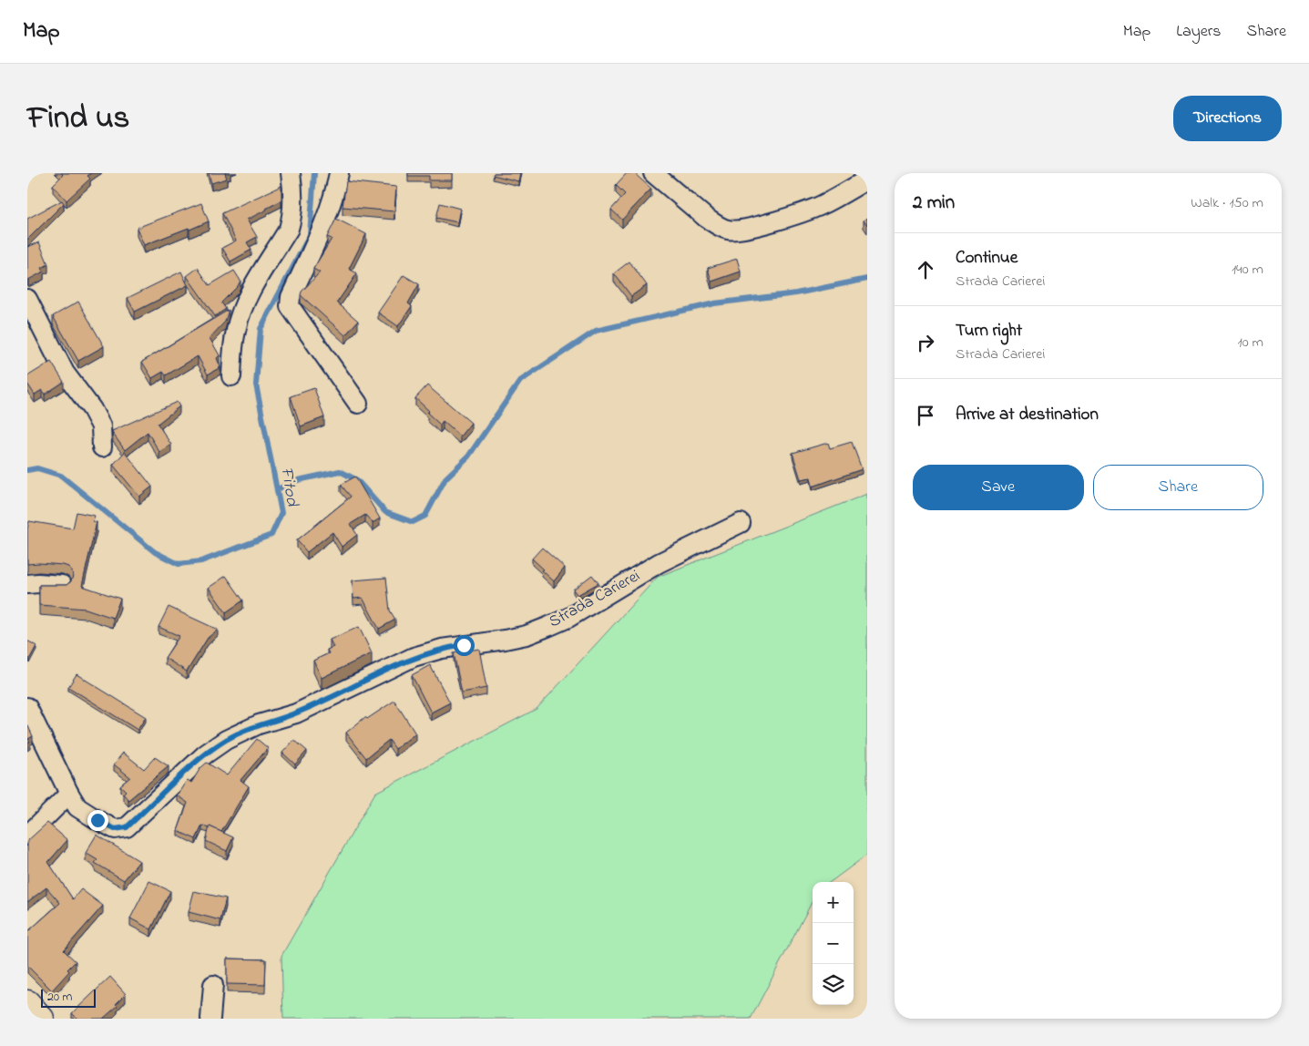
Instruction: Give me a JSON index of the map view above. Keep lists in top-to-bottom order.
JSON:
{
  "streets": {
    "street": ["Strada Carierei"]
  },
  "water": ["Fitod"],
  "scale_bar": "20 m",
  "page": {
    "header": "Map",
    "nav": ["Map", "Layers", "Share"],
    "title": "Find us",
    "buttons": [
      "Directions",
      ["Save", "Share"]
    ],
    "heading": ["2 min", "Walk · 150 m"],
    "list": [
      ["Continue", "Strada Carierei", "140 m"],
      ["Turn right", "Strada Carierei", "10 m"],
      "Arrive at destination"
    ],
    "map_buttons": ["+", "−"],
    "scale": "20 m"
  }
}
